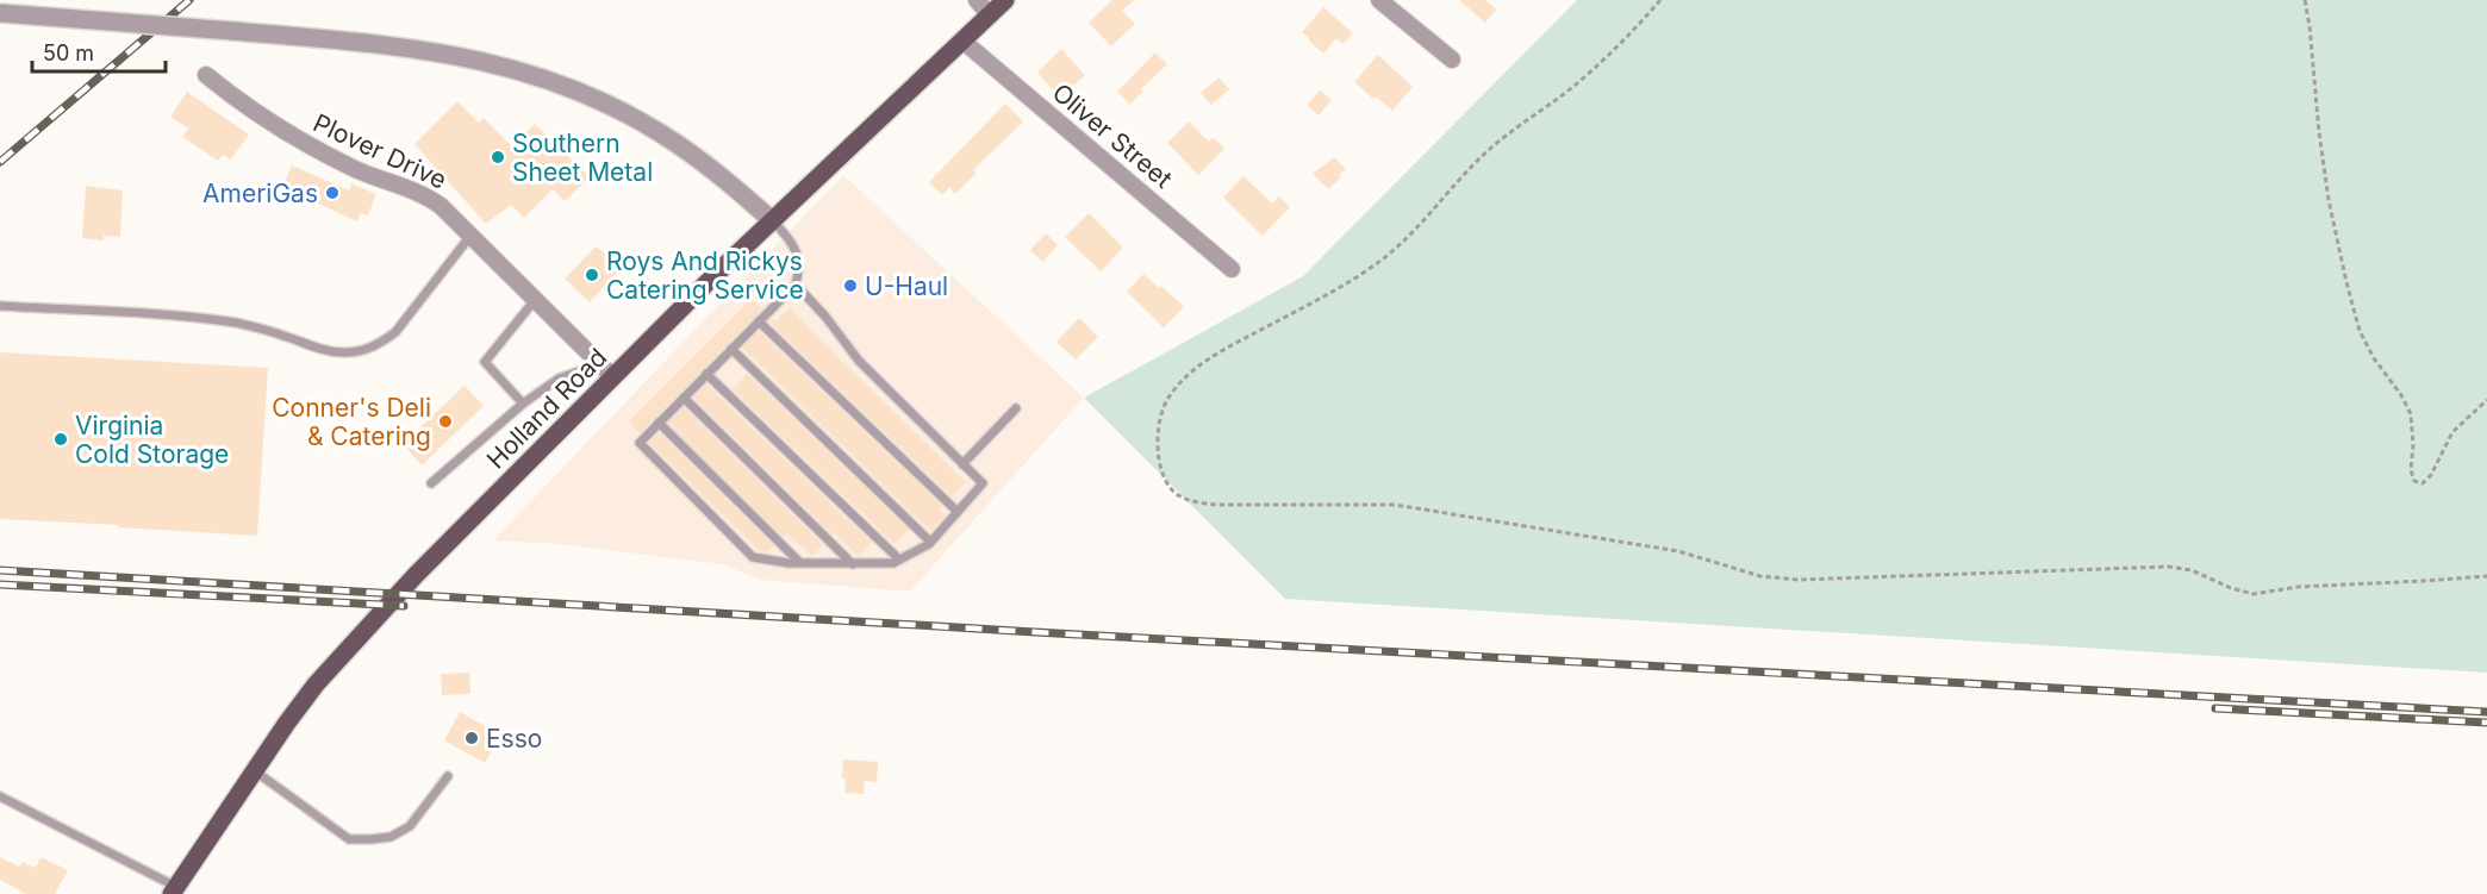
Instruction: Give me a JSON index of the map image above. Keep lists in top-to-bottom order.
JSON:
{
  "streets": {
    "main road": ["Holland Road"],
    "street": ["Oliver Street", "Plover Drive"]
  },
  "crossings": [
    ["Oliver Street", "Holland Road"],
    ["Plover Drive", "Holland Road"]
  ],
  "places": [
    "Southern Sheet Metal",
    "AmeriGas",
    "Roys And Rickys Catering Service",
    "U-Haul",
    "Conner's Deli & Catering",
    "Virginia Cold Storage",
    "Esso"
  ],
  "scale_bar": "50 m"
}
